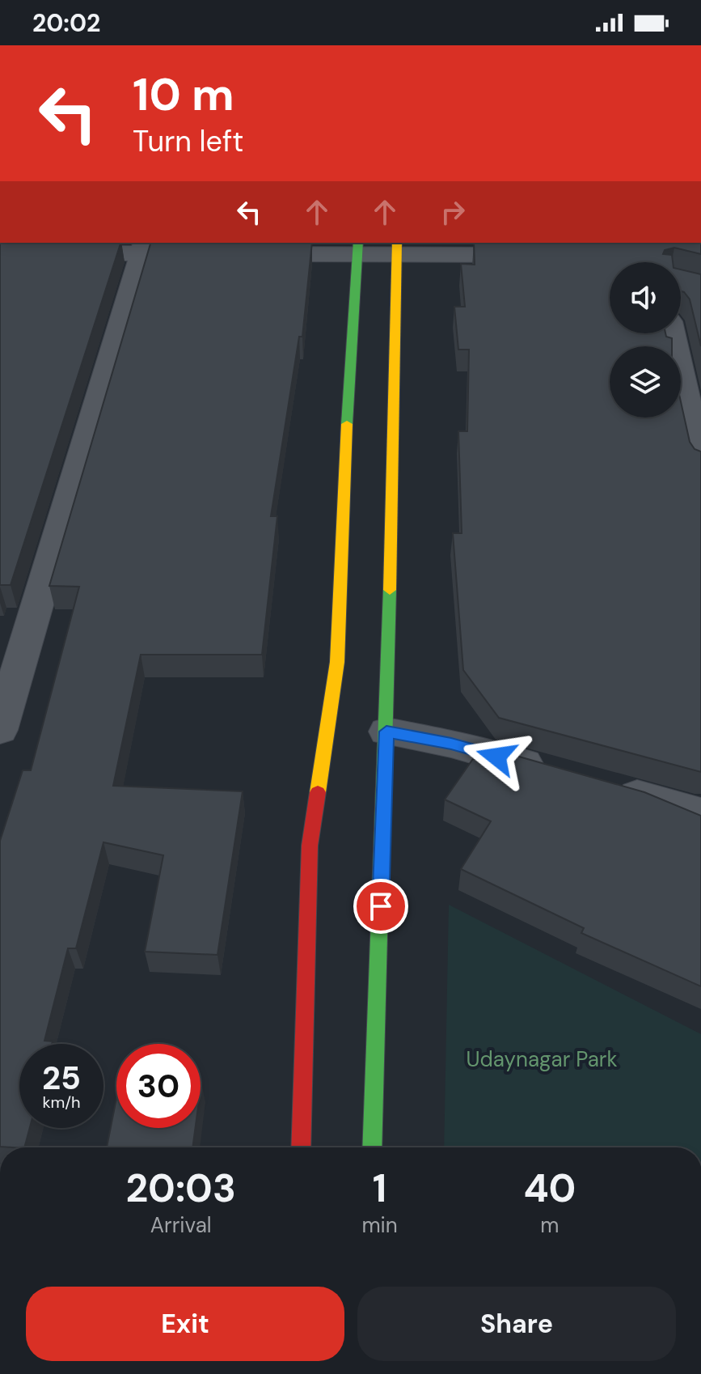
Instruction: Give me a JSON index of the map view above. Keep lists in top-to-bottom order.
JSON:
{
  "parks": ["Udaynagar Park"],
  "page": {
    "status": "20:02",
    "turn": ["10 m", "Turn left"],
    "speed": "25 km/h",
    "limit": "30",
    "eta": [
      "20:03",
      "Arrival",
      "1",
      "min",
      "40",
      "m"
    ],
    "buttons": ["Exit", "Share"]
  }
}
